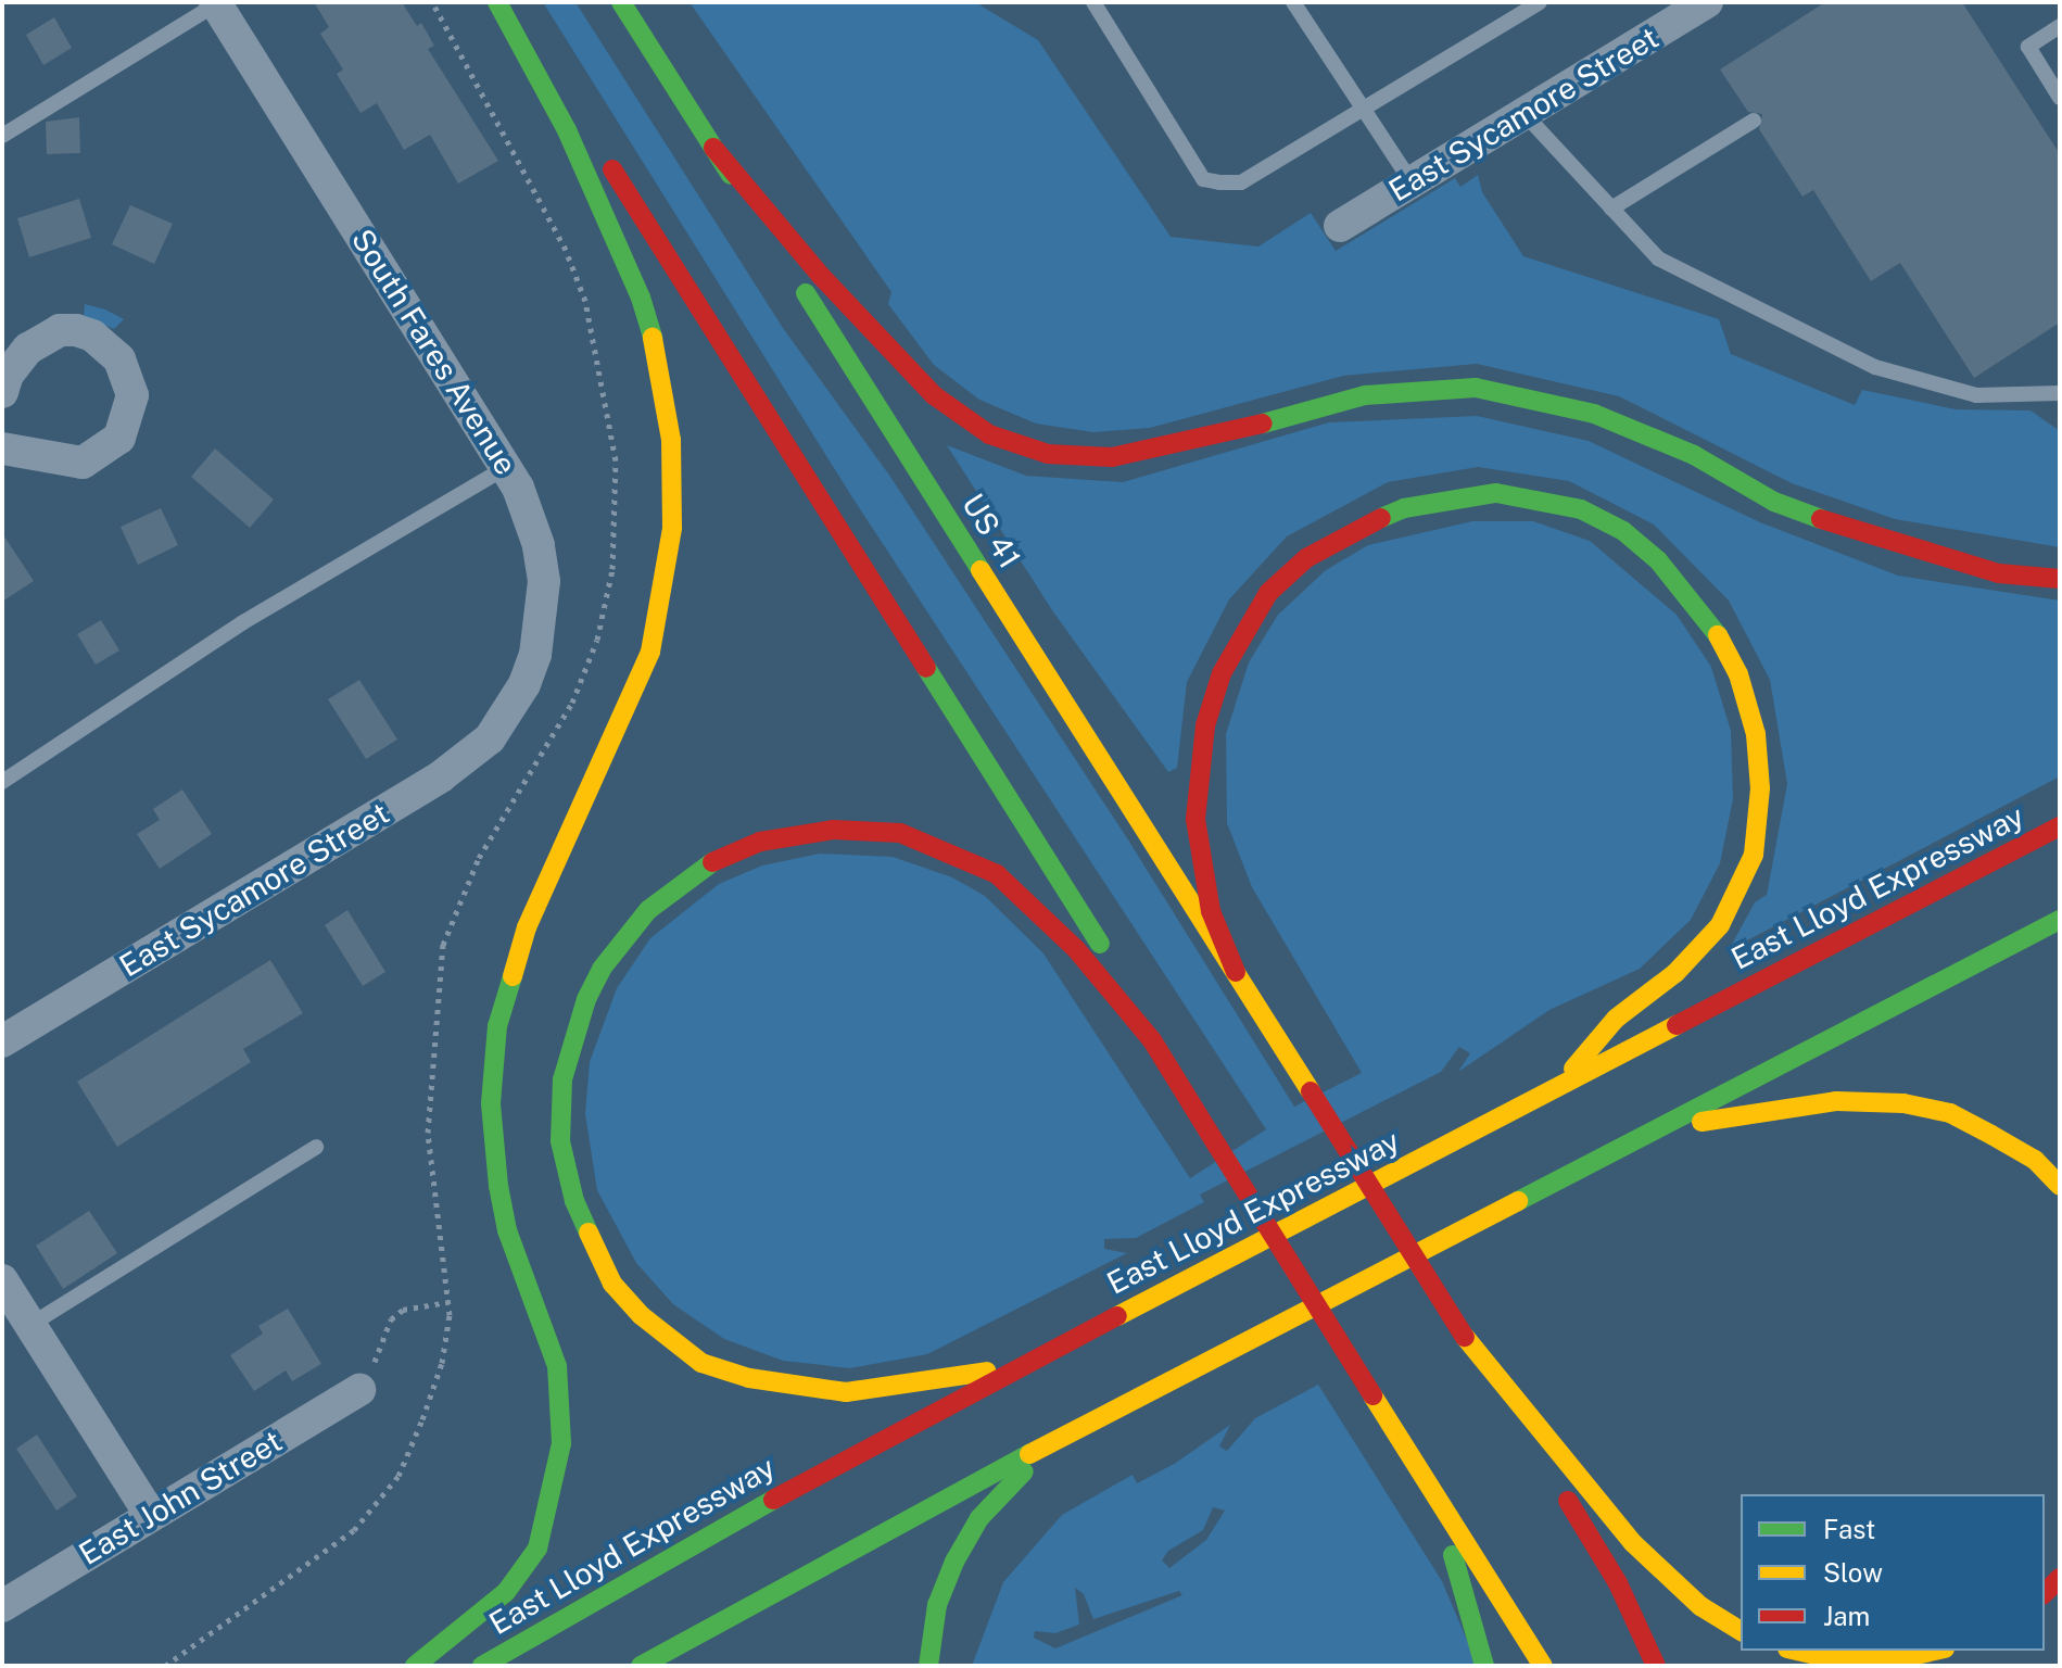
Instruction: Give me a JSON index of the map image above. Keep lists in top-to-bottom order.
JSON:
{
  "streets": {
    "highway": ["US 41", "East Lloyd Expressway"],
    "street": ["East Sycamore Street", "South Fares Avenue", "East John Street"]
  },
  "crossings": [
    ["East Sycamore Street", "South Fares Avenue"]
  ],
  "legend": ["Fast", "Slow", "Jam"]
}
